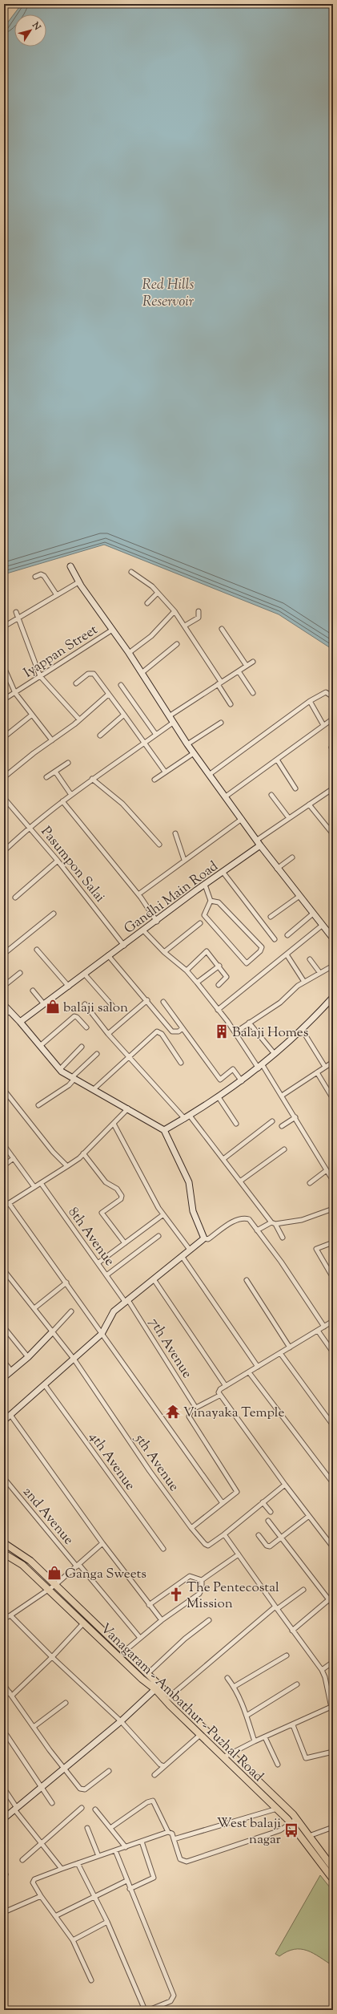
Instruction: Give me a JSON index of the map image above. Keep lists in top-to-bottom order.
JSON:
{
  "streets": {
    "main road": ["Vanagaram - Ambathur - Puzhal Road"],
    "street": [
      "Iyappan Street",
      "Pasumpon Salai",
      "Gandhi Main Road",
      "8th Avenue",
      "7th Avenue",
      "4th Avenue",
      "5th Avenue",
      "2nd Avenue"
    ]
  },
  "crossings": [
    ["Pasumpon Salai", "Gandhi Main Road"],
    ["8th Avenue", "7th Avenue"]
  ],
  "water": ["Red Hills Reservoir"],
  "places": {
    "shop": ["balaji salon", "Ganga Sweets"],
    "building": ["Balaji Homes"],
    "temple": ["Vinayaka Temple"],
    "church": ["The Pentecostal Mission"],
    "bus stop": ["West balaji nagar"]
  },
  "north": "top right"
}
